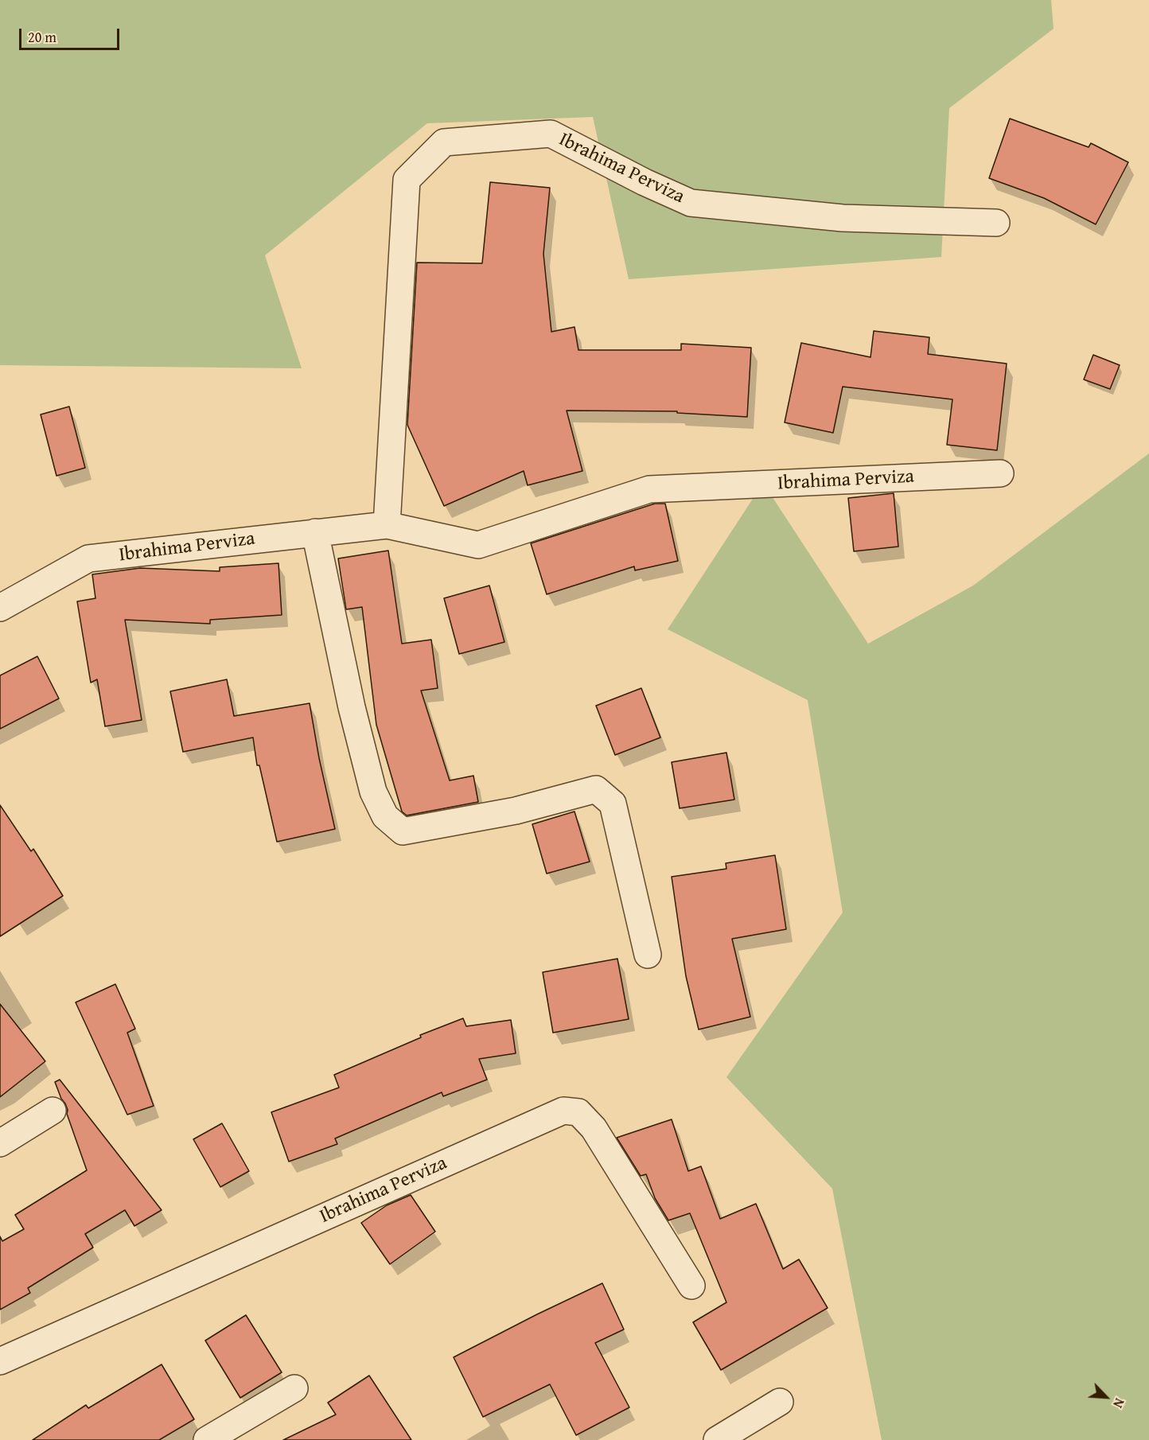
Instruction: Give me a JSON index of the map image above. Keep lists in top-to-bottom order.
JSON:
{
  "streets": {
    "street": ["Ibrahima Perviza"]
  },
  "scale_bar": "20 m",
  "north": "bottom right"
}
